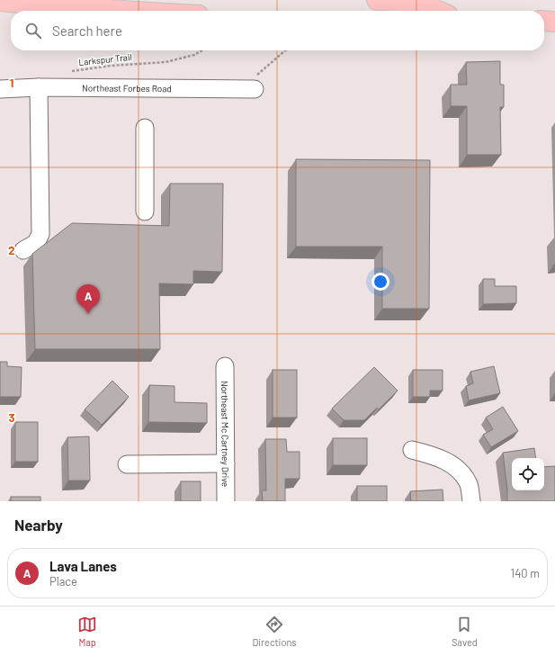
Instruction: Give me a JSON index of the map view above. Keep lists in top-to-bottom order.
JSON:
{
  "streets": {
    "street": ["Northeast Forbes Road", "Northeast Mc Cartney Drive"],
    "path": ["Larkspur Trail"]
  },
  "page": {
    "search": "Search here",
    "pins": "A",
    "heading": "Nearby",
    "list": [
      {
        "mark": "A",
        "name": "Lava Lanes",
        "note": "Place",
        "value": "140 m"
      }
    ],
    "nav": ["Map", "Directions", "Saved"]
  },
  "grid": {
    "rows": ["1", "2", "3"]
  }
}
